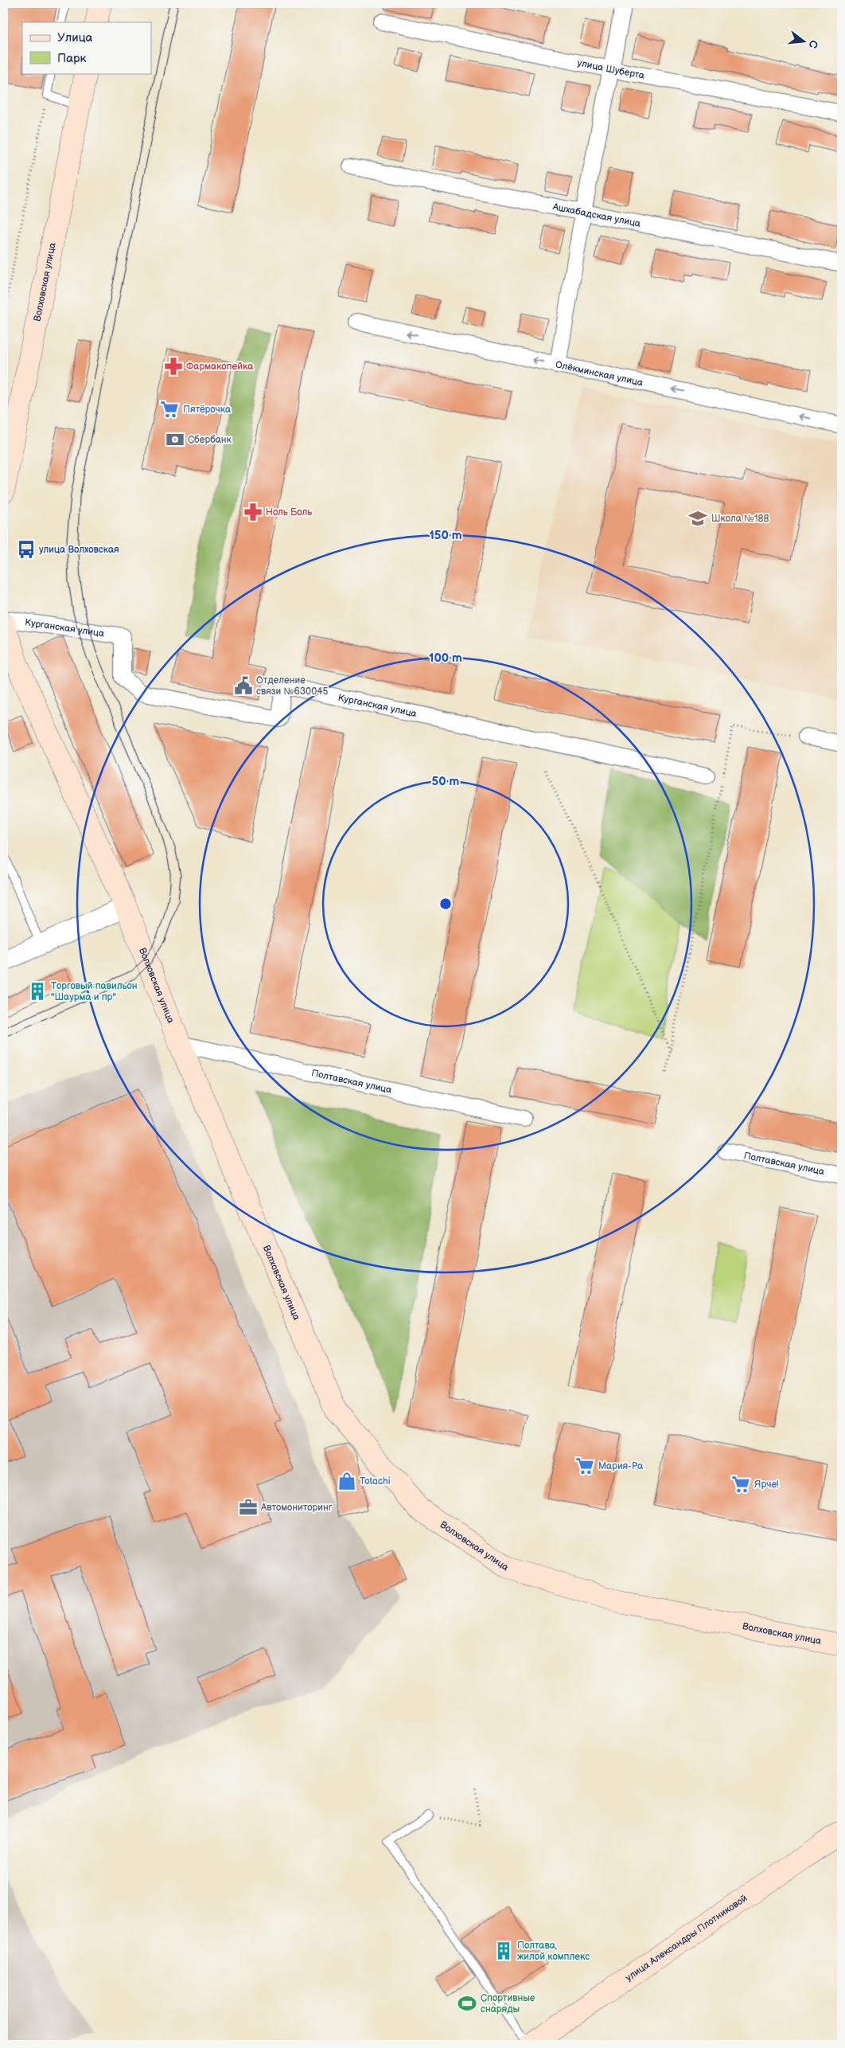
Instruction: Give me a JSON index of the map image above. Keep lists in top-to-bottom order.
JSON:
{
  "streets": {
    "main road": ["Волховская улица", "улица Александры Плотниковой"],
    "street": [
      "улица Шуберта",
      "Ашхабадская улица",
      "Олёкминская улица",
      "Курганская улица",
      "Полтавская улица"
    ]
  },
  "crossings": [
    ["Волховская улица", "Полтавская улица"]
  ],
  "one_way": ["Олёкминская улица"],
  "places": {
    "pharmacy": ["Фармакопейка", "Ноль Боль"],
    "supermarket": ["Пятёрочка", "Мария-Ра", "Ярче!"],
    "bank": ["Сбербанк"],
    "school or university": ["Школа №188"],
    "bus stop": ["улица Волховская"],
    "public building": ["Отделение связи №630045"],
    "building": ["Торговый павильон \"Шаурма и пр\"", "Полтава, жилой комплекс"],
    "shop": ["Totachi"],
    "office": ["Автомониторинг"],
    "sports": ["Спортивные снаряды"]
  },
  "legend": ["Улица", "Парк"],
  "north": "right",
  "rings": ["150 m", "100 m", "50 m"]
}
